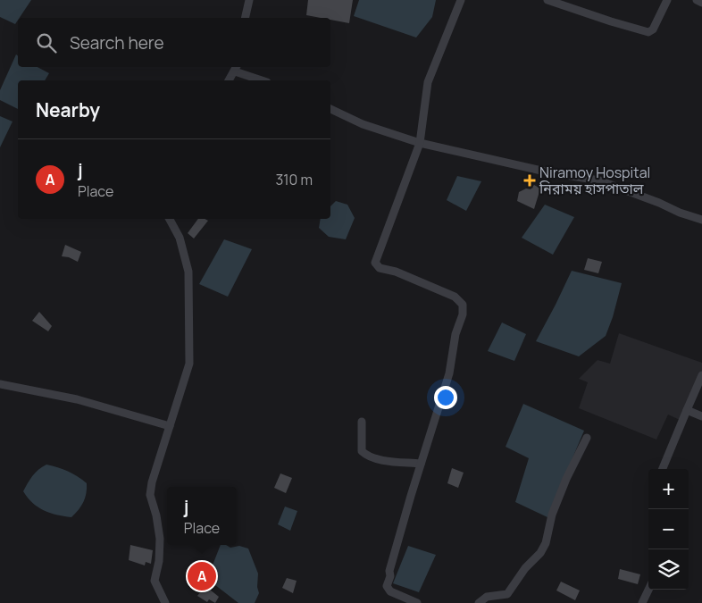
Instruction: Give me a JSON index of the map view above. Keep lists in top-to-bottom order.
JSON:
{
  "places": {
    "health": ["Niramoy Hospital নিরাময় হাসপাতাল"]
  },
  "page": {
    "search": "Search here",
    "heading": "Nearby",
    "list": [
      {
        "mark": "A",
        "name": "j",
        "note": "Place",
        "value": "310 m"
      }
    ],
    "map_buttons": ["+", "−"],
    "popup": ["j", "Place"],
    "pins": "A"
  }
}
